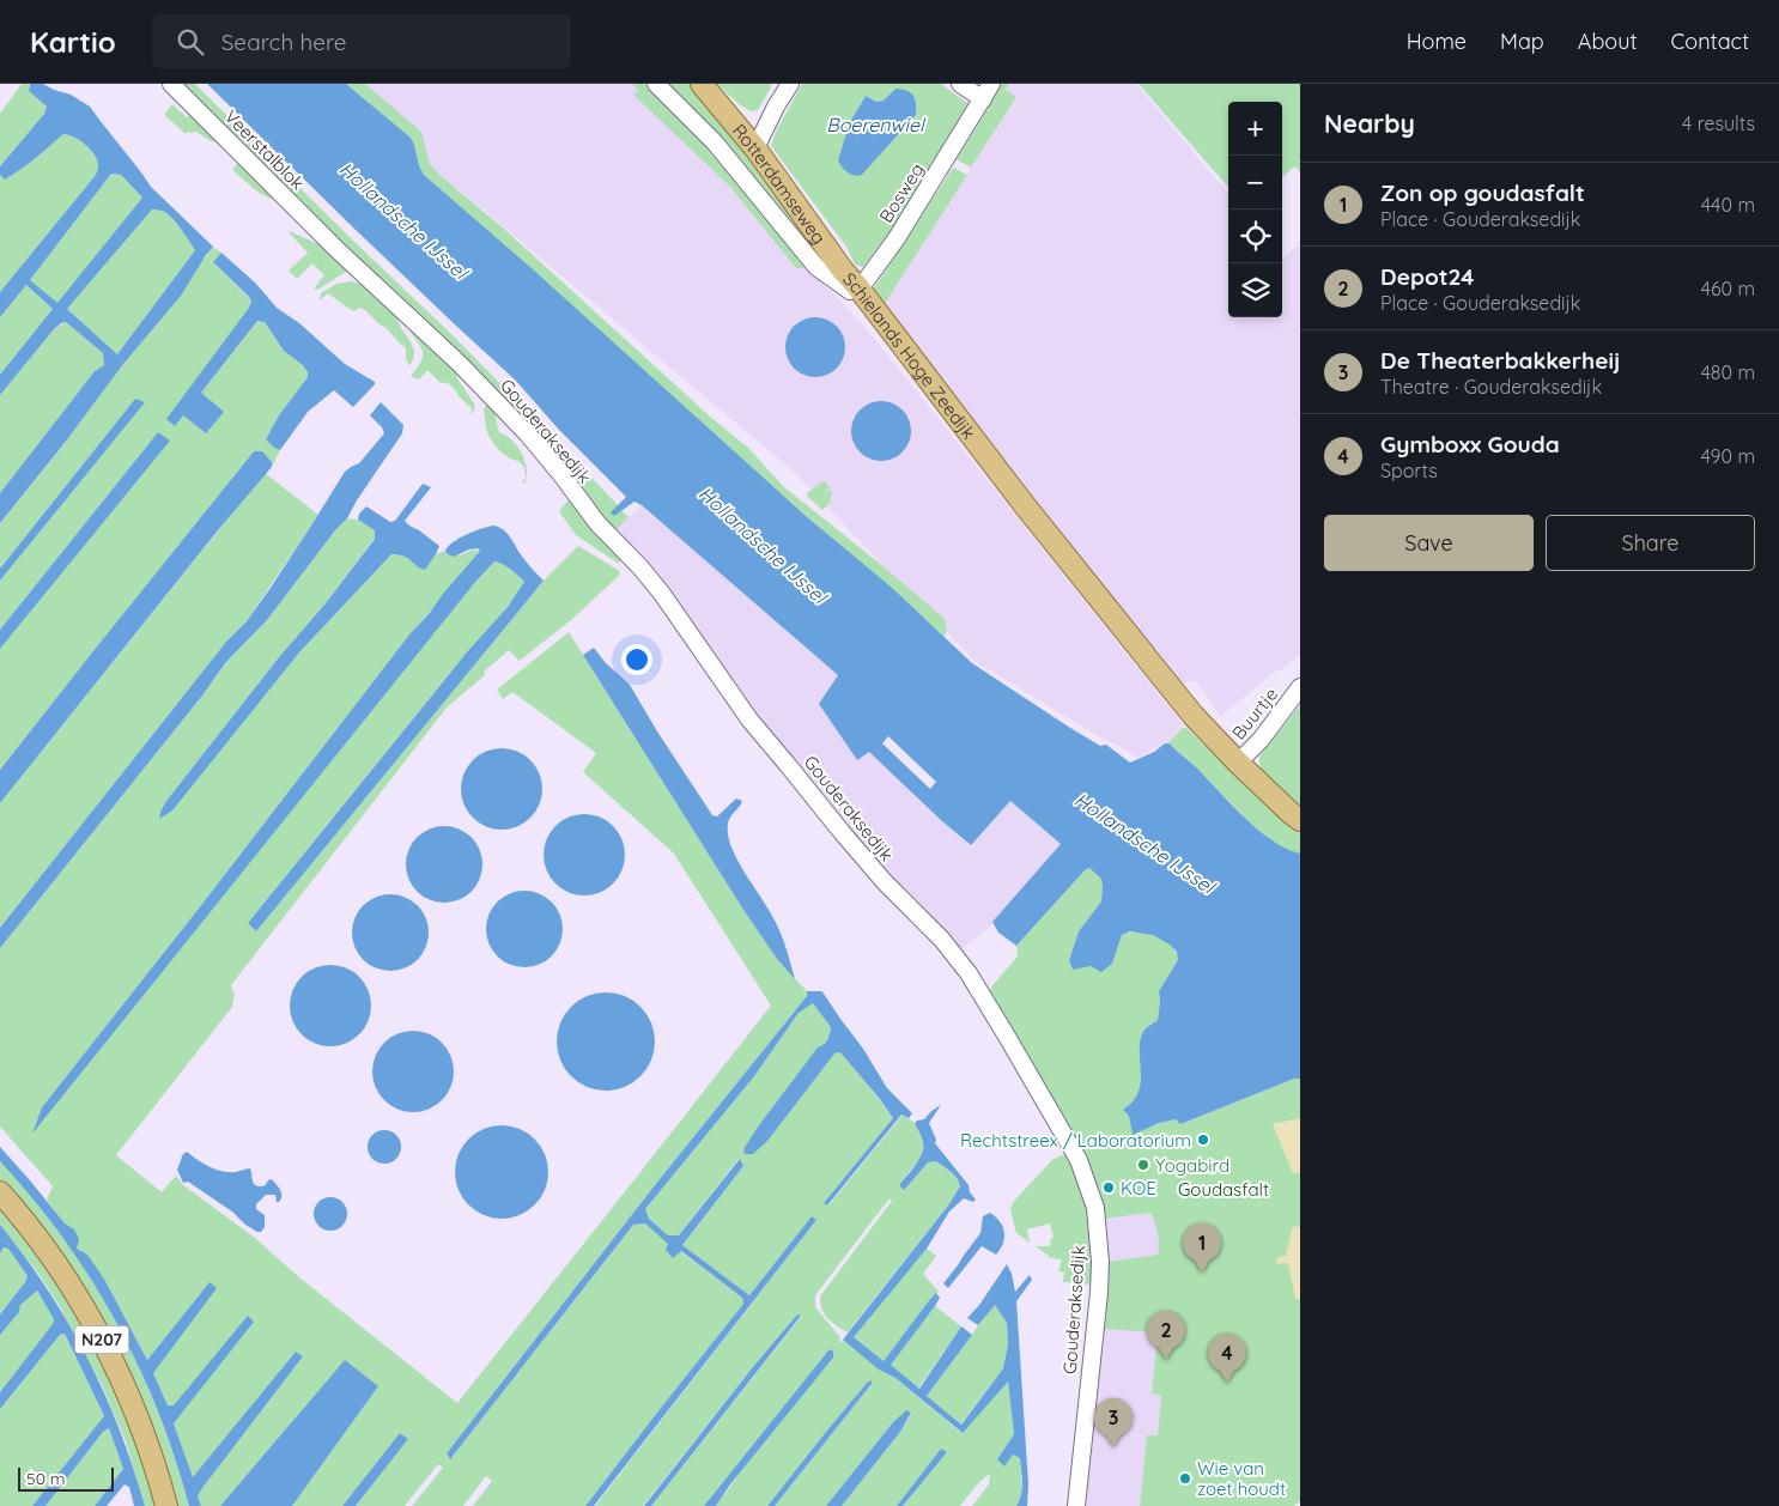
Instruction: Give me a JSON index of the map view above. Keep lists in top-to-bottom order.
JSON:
{
  "streets": {
    "main road": ["Rotterdamseweg", "Schielands Hoge Zeedijk", "N207"],
    "street": [
      "Veerstalblok",
      "Bosweg",
      "Gouderaksedijk",
      "Buurtje"
    ]
  },
  "crossings": [
    ["Veerstalblok", "Gouderaksedijk"],
    ["Rotterdamseweg", "Bosweg"],
    ["Rotterdamseweg", "Schielands Hoge Zeedijk"],
    ["Bosweg", "Schielands Hoge Zeedijk"],
    ["Schielands Hoge Zeedijk", "Buurtje"]
  ],
  "water": ["Boerenwiel", "Hollandsche IJssel"],
  "parks": ["Goudasfalt"],
  "places": [
    "Rechtstreex / Laboratorium",
    "Yogabird",
    "KOE",
    "Wie van zoet houdt"
  ],
  "scale_bar": "50 m",
  "page": {
    "header": "Kartio",
    "search": "Search here",
    "nav": [
      "Home",
      "Map",
      "About",
      "Contact"
    ],
    "heading": ["Nearby", "4 results"],
    "map_buttons": ["+", "−"],
    "list": [
      {
        "mark": "1",
        "name": "Zon op goudasfalt",
        "note": "Place · Gouderaksedijk",
        "value": "440 m"
      },
      {
        "mark": "2",
        "name": "Depot24",
        "note": "Place · Gouderaksedijk",
        "value": "460 m"
      },
      {
        "mark": "3",
        "name": "De Theaterbakkerheij",
        "note": "Theatre · Gouderaksedijk",
        "value": "480 m"
      },
      {
        "mark": "4",
        "name": "Gymboxx Gouda",
        "note": "Sports",
        "value": "490 m"
      }
    ],
    "buttons": ["Save", "Share"],
    "pins": [
      "1",
      "2",
      "4",
      "3"
    ],
    "scale": "50 m"
  }
}
